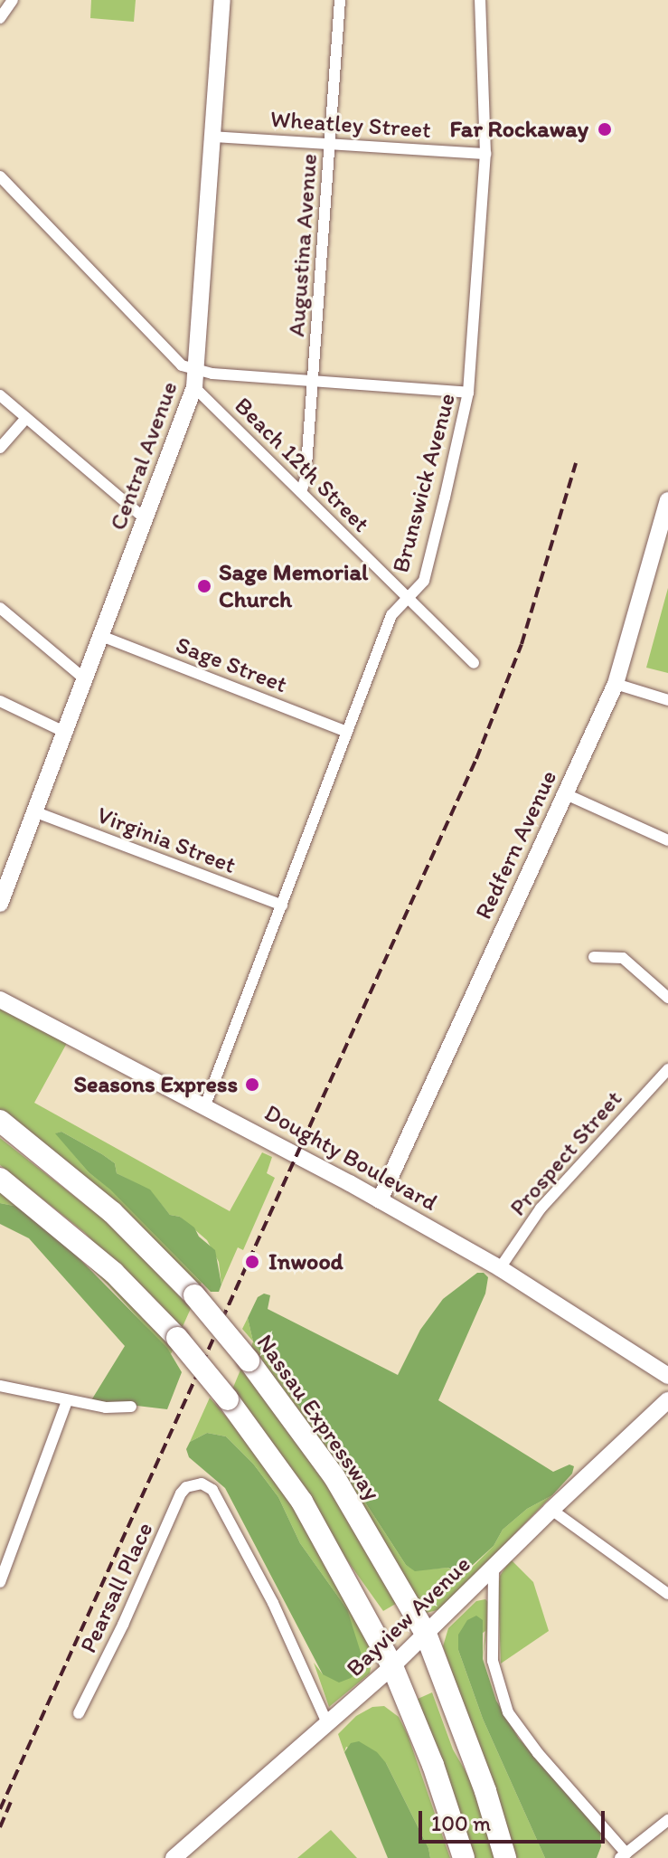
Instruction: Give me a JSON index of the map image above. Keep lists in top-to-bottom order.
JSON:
{
  "streets": {
    "highway": ["Nassau Expressway"],
    "street": [
      "Wheatley Street",
      "Augustina Avenue",
      "Central Avenue",
      "Beach 12th Street",
      "Brunswick Avenue",
      "Sage Street",
      "Virginia Street",
      "Redfern Avenue",
      "Prospect Street",
      "Doughty Boulevard",
      "Pearsall Place",
      "Bayview Avenue"
    ]
  },
  "crossings": [
    ["Wheatley Street", "Augustina Avenue"],
    ["Wheatley Street", "Central Avenue"],
    ["Wheatley Street", "Brunswick Avenue"],
    ["Augustina Avenue", "Beach 12th Street"],
    ["Central Avenue", "Beach 12th Street"],
    ["Central Avenue", "Sage Street"],
    ["Central Avenue", "Virginia Street"],
    ["Beach 12th Street", "Brunswick Avenue"],
    ["Brunswick Avenue", "Sage Street"],
    ["Brunswick Avenue", "Virginia Street"],
    ["Brunswick Avenue", "Doughty Boulevard"],
    ["Redfern Avenue", "Doughty Boulevard"],
    ["Prospect Street", "Doughty Boulevard"],
    ["Nassau Expressway", "Bayview Avenue"],
    ["Pearsall Place", "Bayview Avenue"]
  ],
  "places": [
    "Far Rockaway",
    "Sage Memorial Church",
    "Seasons Express",
    "Inwood"
  ],
  "scale_bar": "100 m"
}
